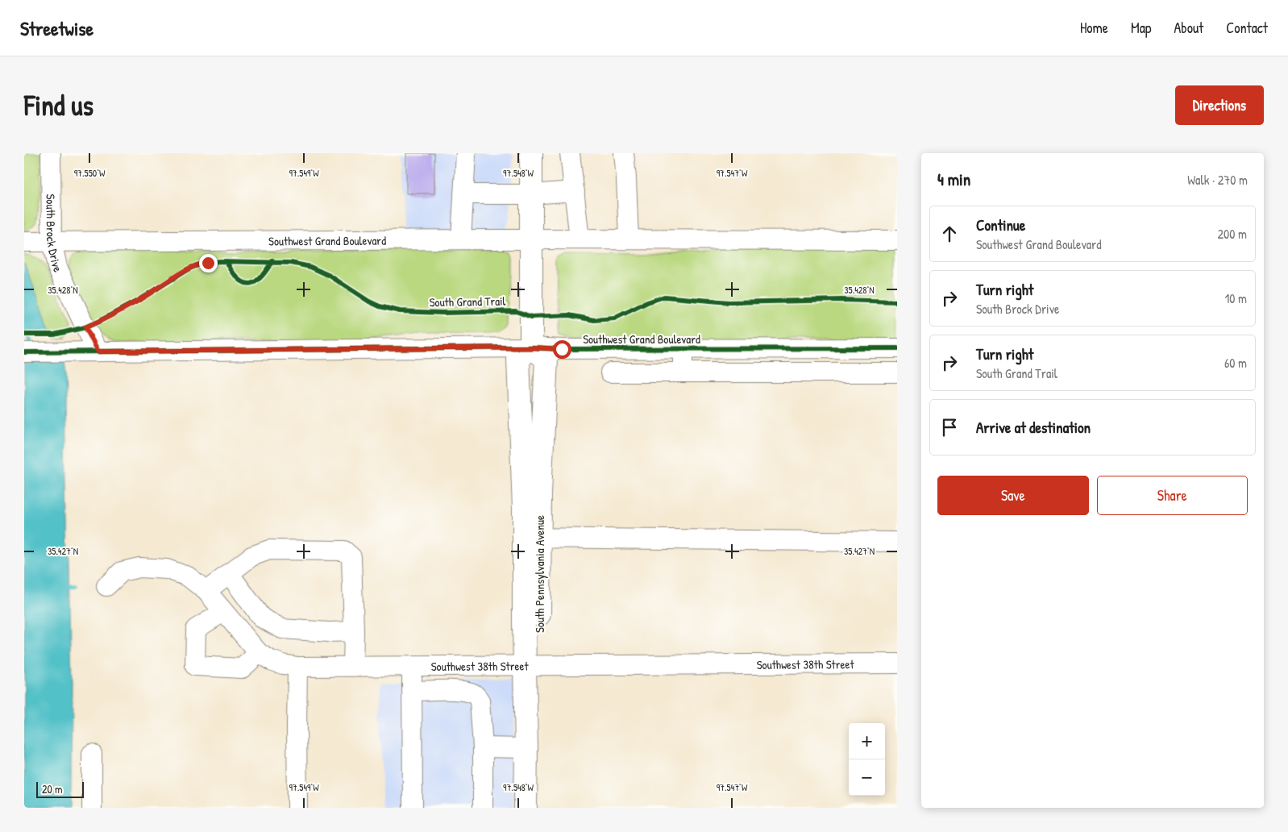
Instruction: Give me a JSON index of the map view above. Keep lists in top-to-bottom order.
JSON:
{
  "streets": {
    "main road": ["South Pennsylvania Avenue"],
    "street": ["South Brock Drive", "Southwest Grand Boulevard", "Southwest 38th Street"],
    "cycle path": ["South Grand Trail"]
  },
  "crossings": [
    ["South Brock Drive", "Southwest Grand Boulevard"],
    ["Southwest Grand Boulevard", "South Pennsylvania Avenue"],
    ["South Pennsylvania Avenue", "Southwest 38th Street"]
  ],
  "scale_bar": "20 m",
  "page": {
    "header": "Streetwise",
    "nav": [
      "Home",
      "Map",
      "About",
      "Contact"
    ],
    "buttons": [
      "Directions",
      ["Save", "Share"]
    ],
    "title": "Find us",
    "heading": ["4 min", "Walk · 270 m"],
    "list": [
      ["Continue", "Southwest Grand Boulevard", "200 m"],
      ["Turn right", "South Brock Drive", "10 m"],
      ["Turn right", "South Grand Trail", "60 m"],
      "Arrive at destination"
    ],
    "map_buttons": ["+", "−"],
    "scale": "20 m"
  },
  "coordinates": [
    "97.550°W",
    "97.549°W",
    "97.548°W",
    "97.547°W",
    "35.428°N",
    "35.427°N"
  ]
}
